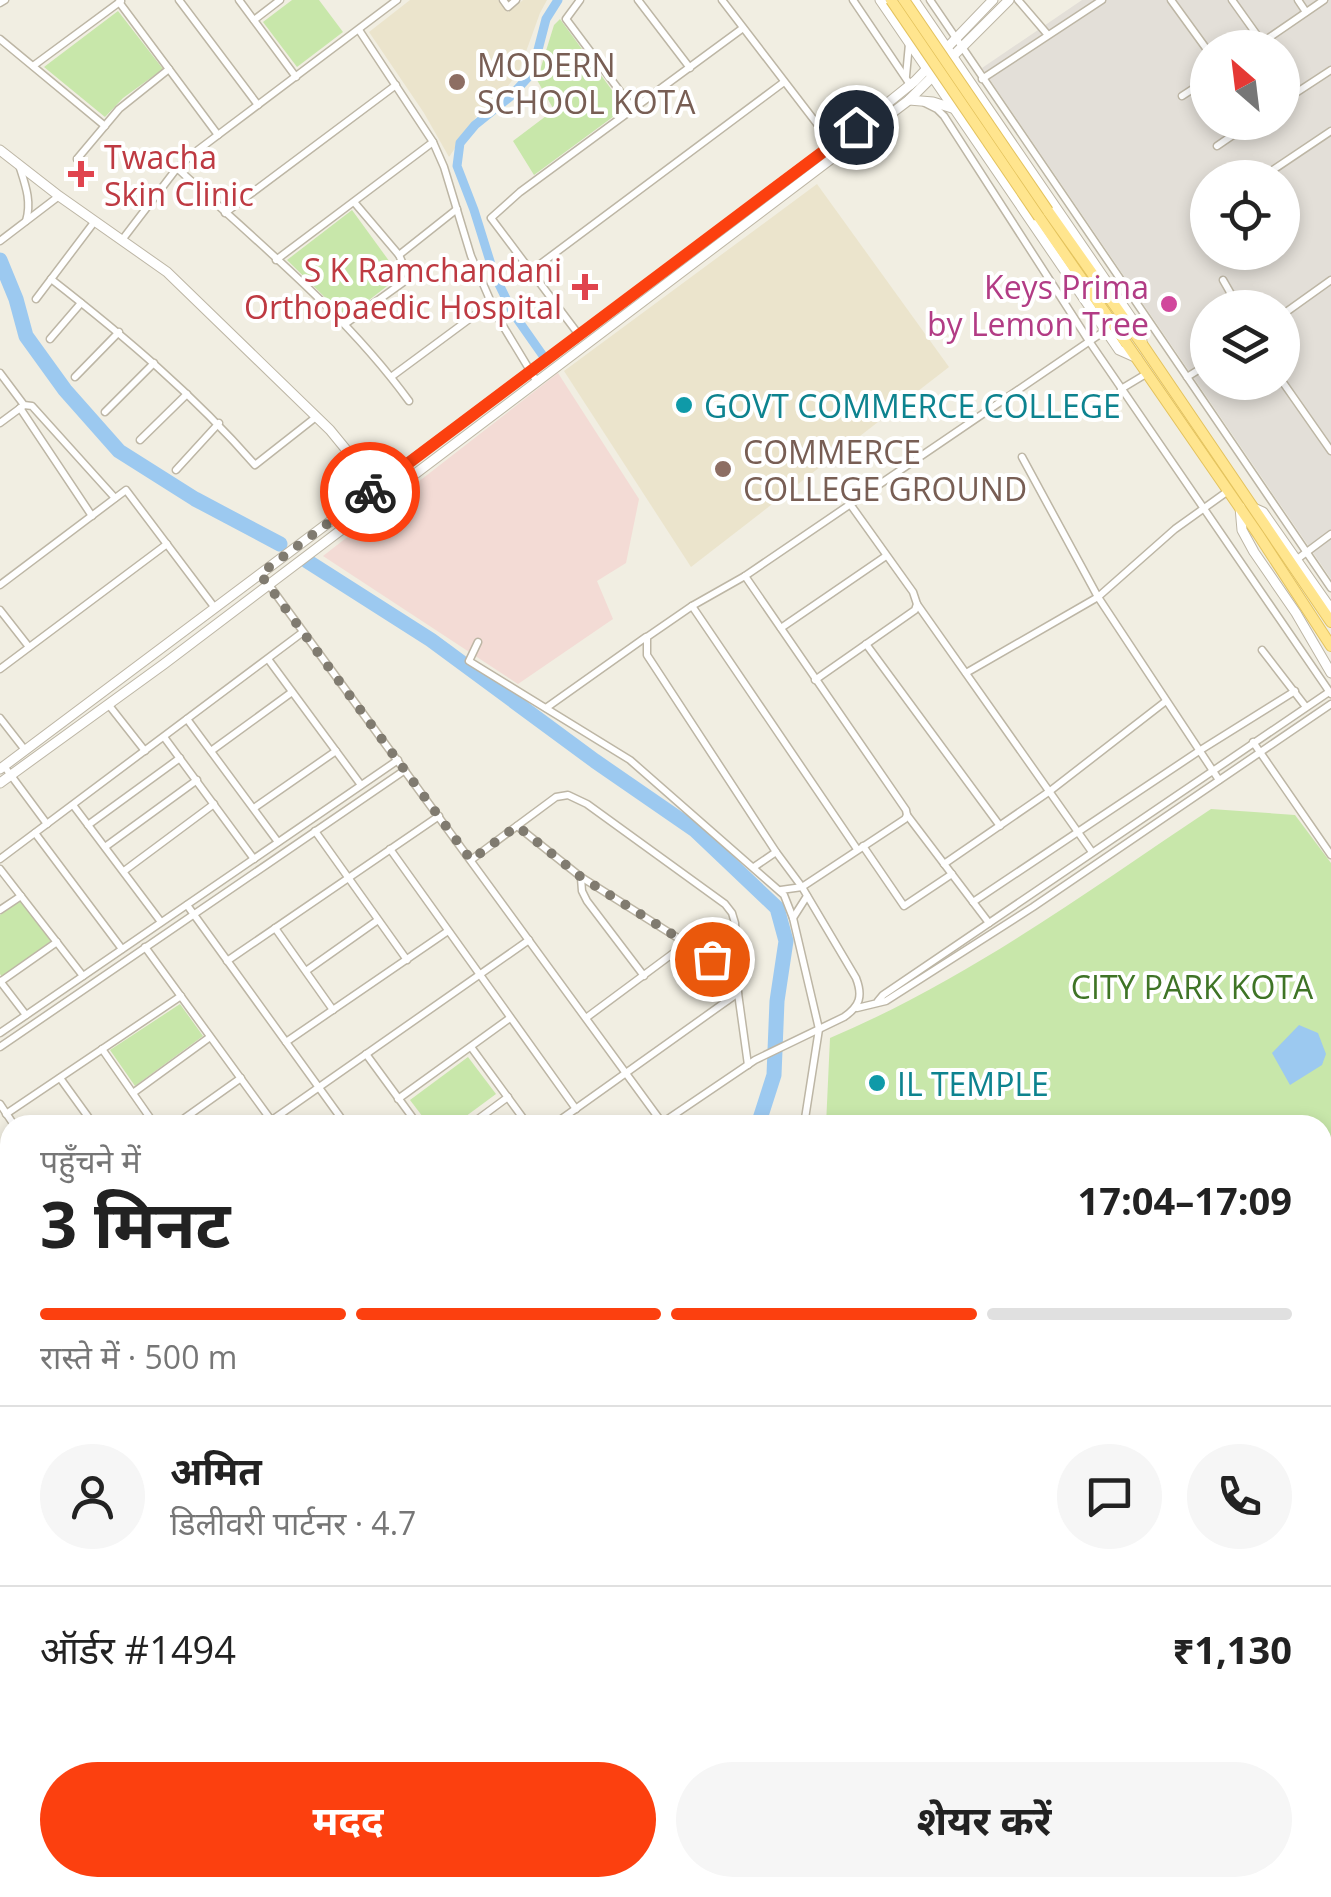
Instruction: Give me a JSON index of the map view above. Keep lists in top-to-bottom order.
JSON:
{
  "parks": ["CITY PARK KOTA"],
  "places": {
    "other": [
      "MODERN SCHOOL KOTA",
      "Keys Prima by Lemon Tree",
      "GOVT COMMERCE COLLEGE",
      "COMMERCE COLLEGE GROUND",
      "IL TEMPLE"
    ],
    "health": ["Twacha Skin Clinic", "S K Ramchandani Orthopaedic Hospital"]
  },
  "north": "top left",
  "page": {
    "heading": ["3 मिनट", "पहुँचने में", "17:04–17:09"],
    "panel": [
      "अमित",
      "डिलीवरी पार्टनर · 4.7",
      "ऑर्डर #1494",
      "₹1,130"
    ],
    "bar": "रास्ते में · 500 m",
    "buttons": ["मदद", "शेयर करें"]
  }
}
